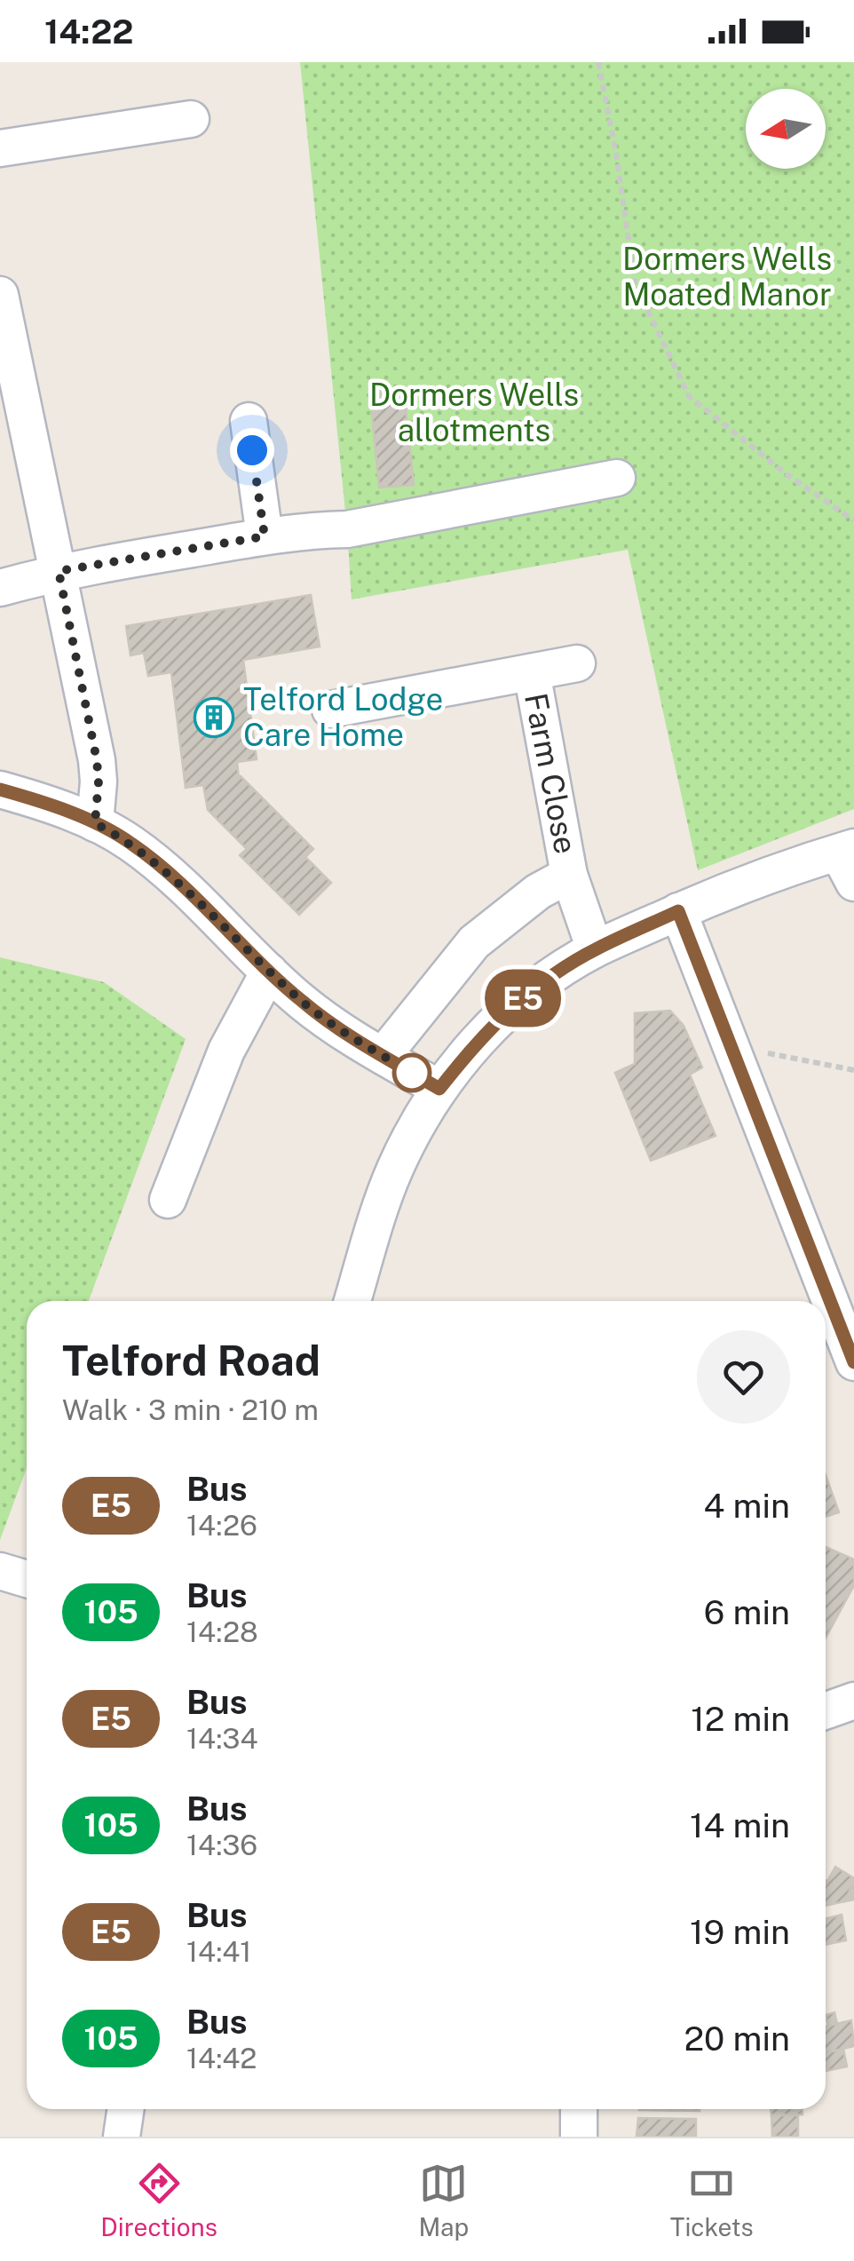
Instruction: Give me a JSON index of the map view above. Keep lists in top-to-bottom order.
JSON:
{
  "streets": {
    "street": ["Farm Close"]
  },
  "parks": ["Dormers Wells Moated Manor", "Dormers Wells allotments"],
  "places": {
    "building": ["Telford Lodge Care Home"]
  },
  "lines": ["bus line E5"],
  "north": "left",
  "page": {
    "status": "14:22",
    "on_map": "E5",
    "heading": ["Telford Road", "Walk · 3 min · 210 m"],
    "list": [
      {
        "mark": "E5",
        "name": "Bus",
        "note": "14:26",
        "value": "4 min"
      },
      {
        "mark": "105",
        "name": "Bus",
        "note": "14:28",
        "value": "6 min"
      },
      {
        "mark": "E5",
        "name": "Bus",
        "note": "14:34",
        "value": "12 min"
      },
      {
        "mark": "105",
        "name": "Bus",
        "note": "14:36",
        "value": "14 min"
      },
      {
        "mark": "E5",
        "name": "Bus",
        "note": "14:41",
        "value": "19 min"
      },
      {
        "mark": "105",
        "name": "Bus",
        "note": "14:42",
        "value": "20 min"
      }
    ],
    "tabs": ["Directions", "Map", "Tickets"]
  }
}
